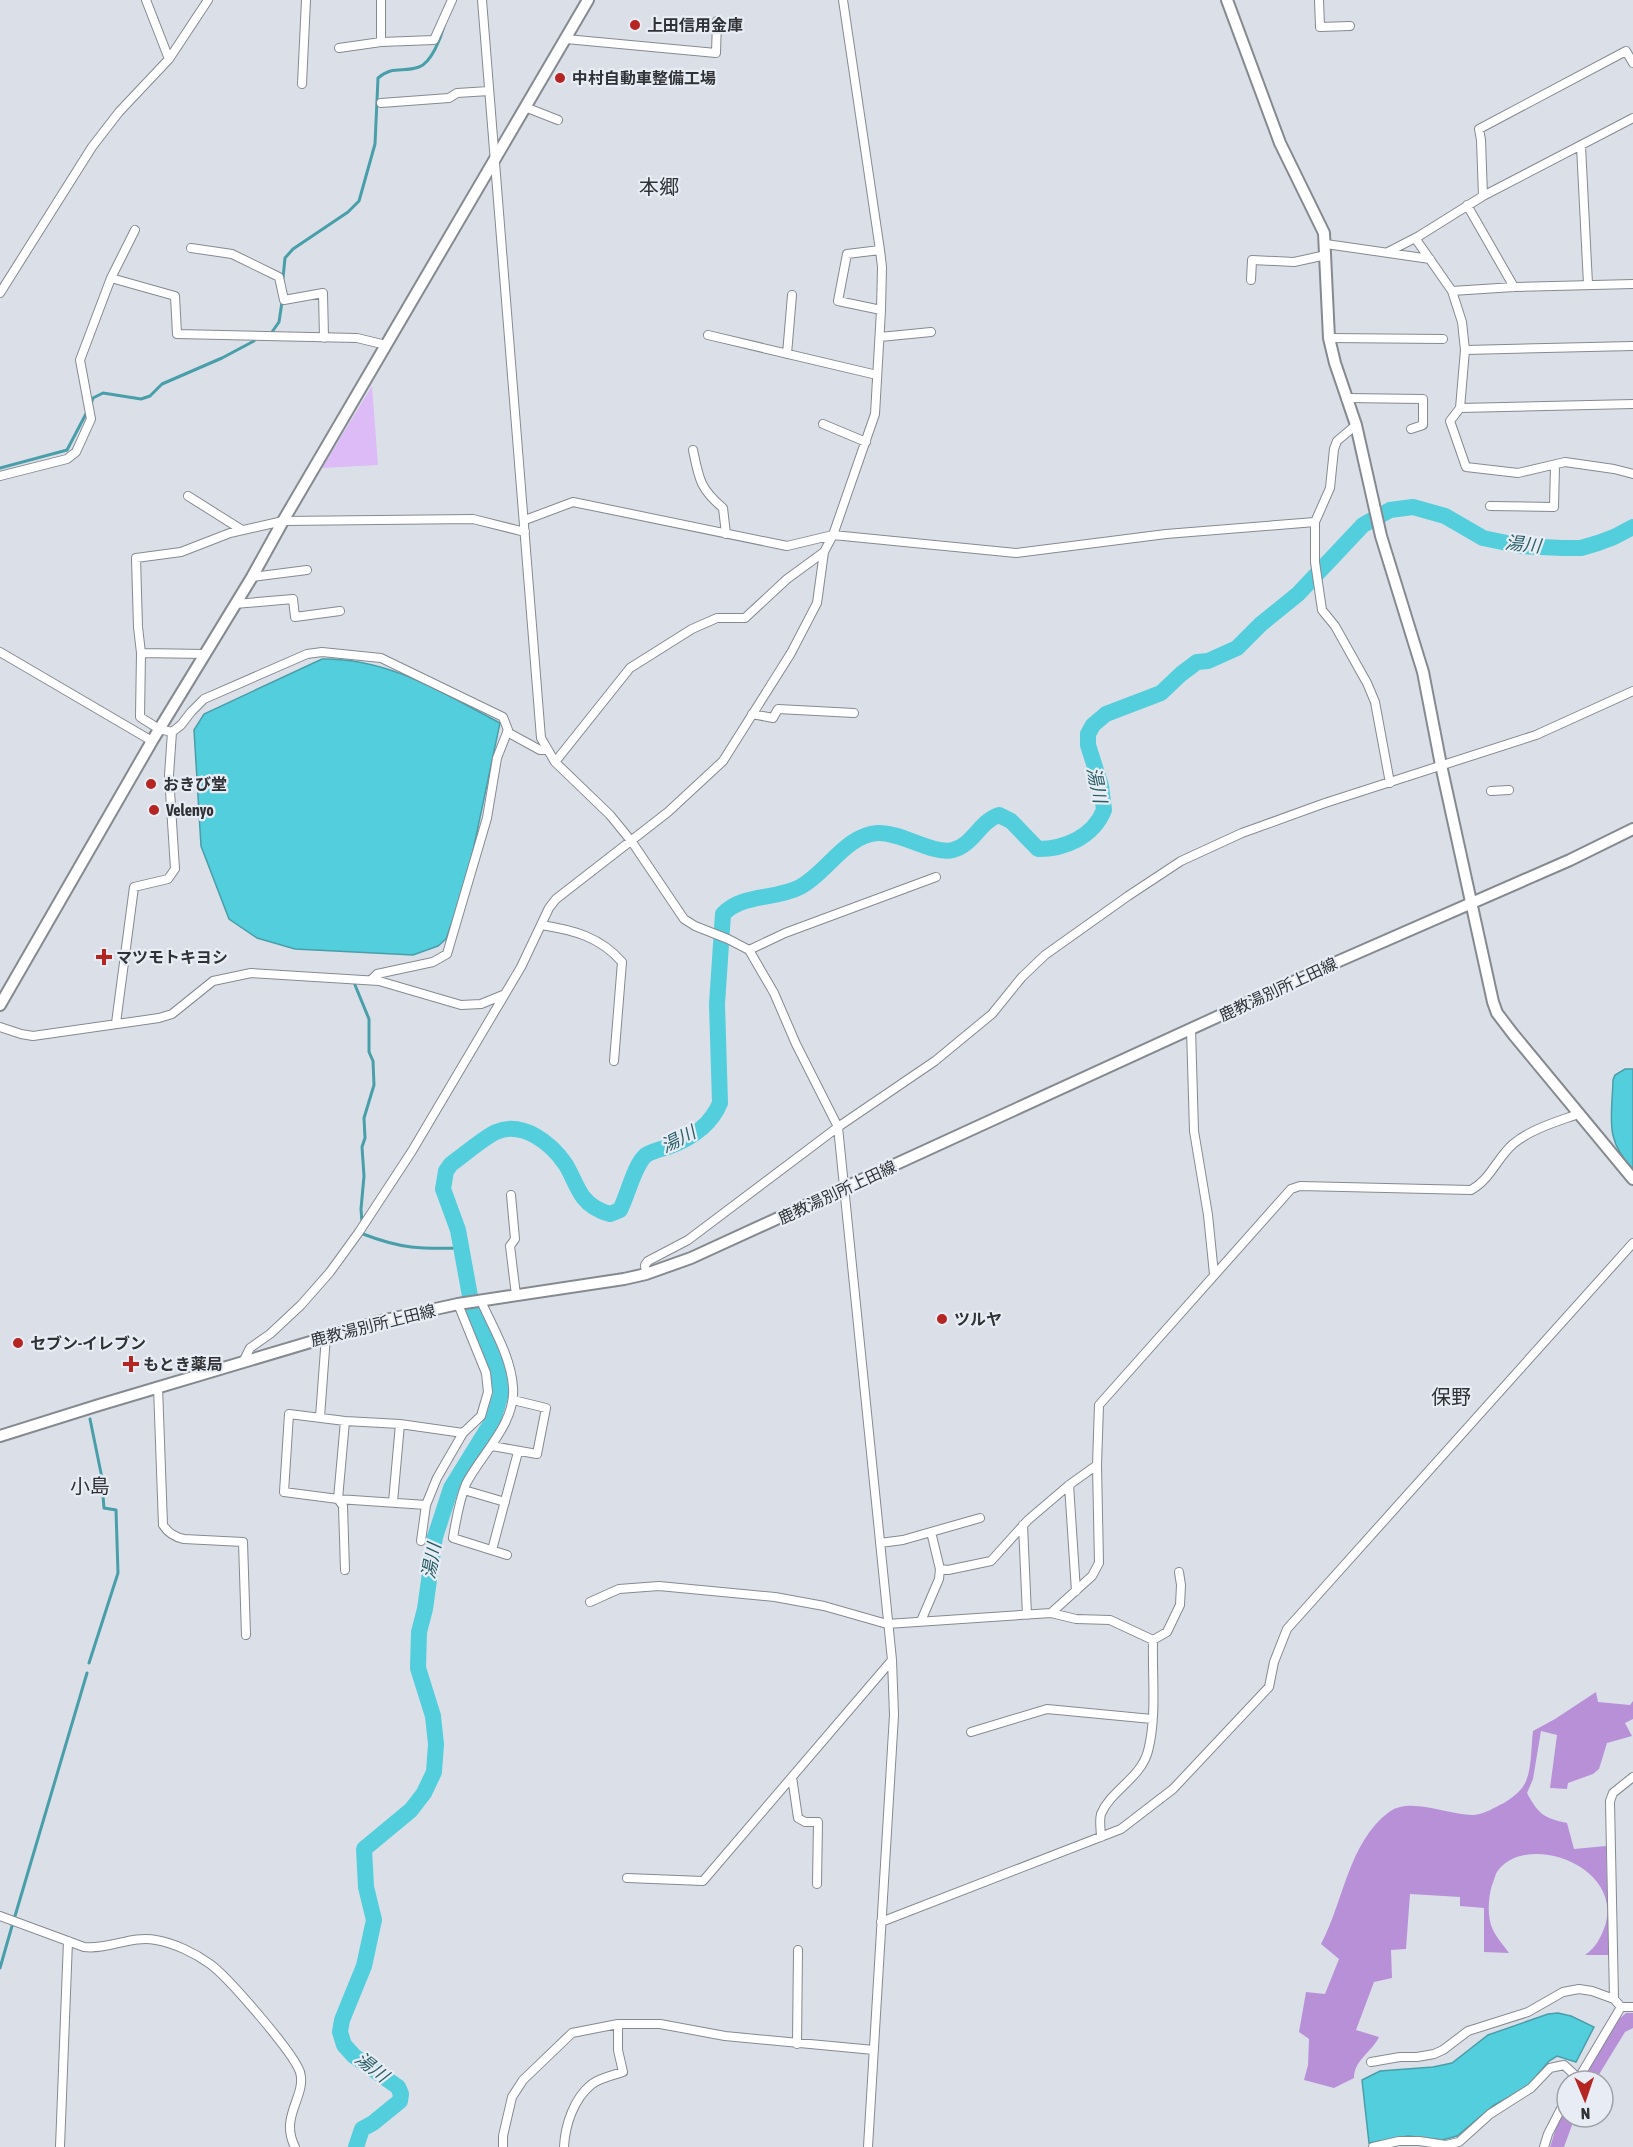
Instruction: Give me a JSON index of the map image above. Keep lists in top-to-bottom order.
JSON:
{
  "streets": {
    "street": ["鹿教湯別所上田線"]
  },
  "districts": ["本郷", "保野", "小島"],
  "water": ["湯川"],
  "places": {
    "other": [
      "上田信用金庫",
      "中村自動車整備工場",
      "おきび堂",
      "Velenyo",
      "ツルヤ",
      "セブン-イレブン"
    ],
    "health": ["マツモトキヨシ", "もとき薬局"]
  },
  "north": "bottom"
}
